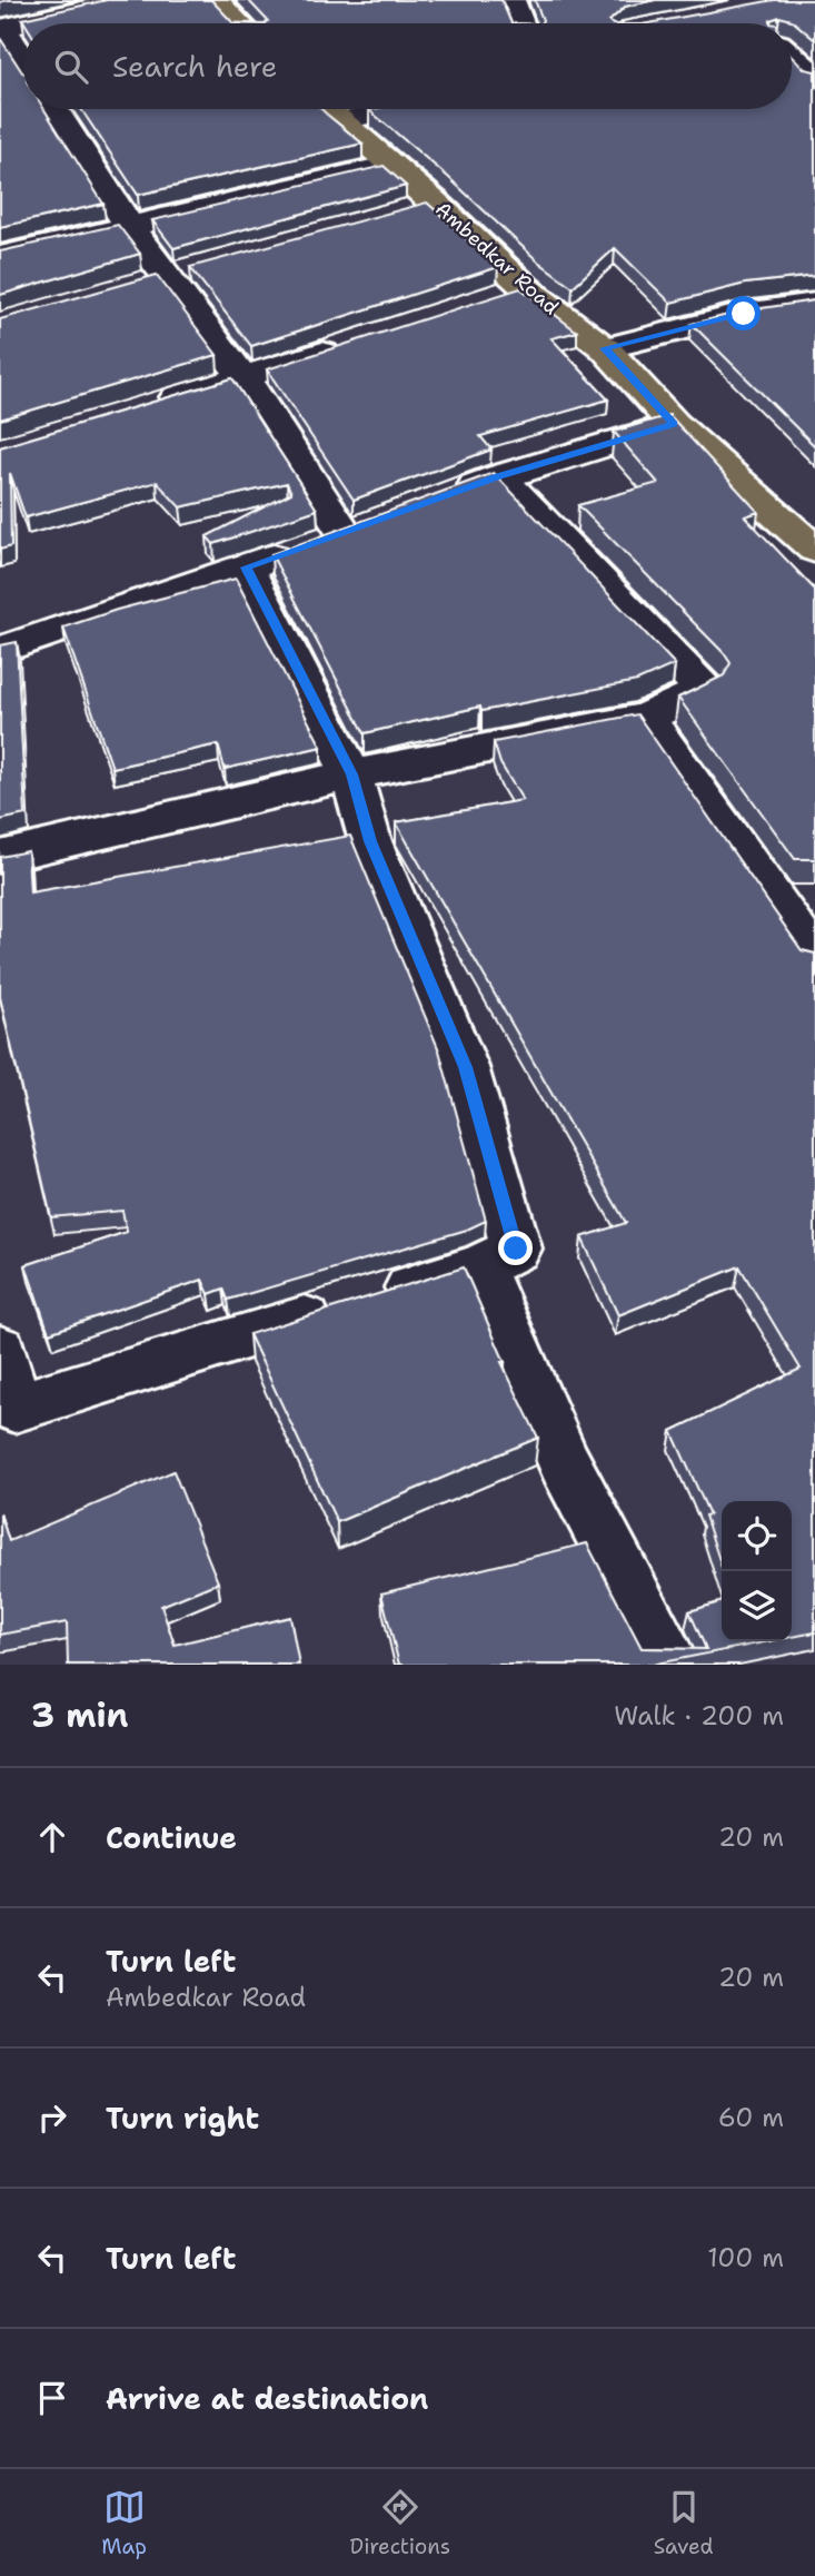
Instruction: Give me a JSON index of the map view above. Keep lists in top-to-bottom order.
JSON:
{
  "streets": {
    "main road": ["Ambedkar Road"]
  },
  "page": {
    "search": "Search here",
    "heading": ["3 min", "Walk · 200 m"],
    "list": [
      ["Continue", "20 m"],
      ["Turn left", "Ambedkar Road", "20 m"],
      ["Turn right", "60 m"],
      ["Turn left", "100 m"],
      "Arrive at destination"
    ],
    "nav": ["Map", "Directions", "Saved"]
  }
}
